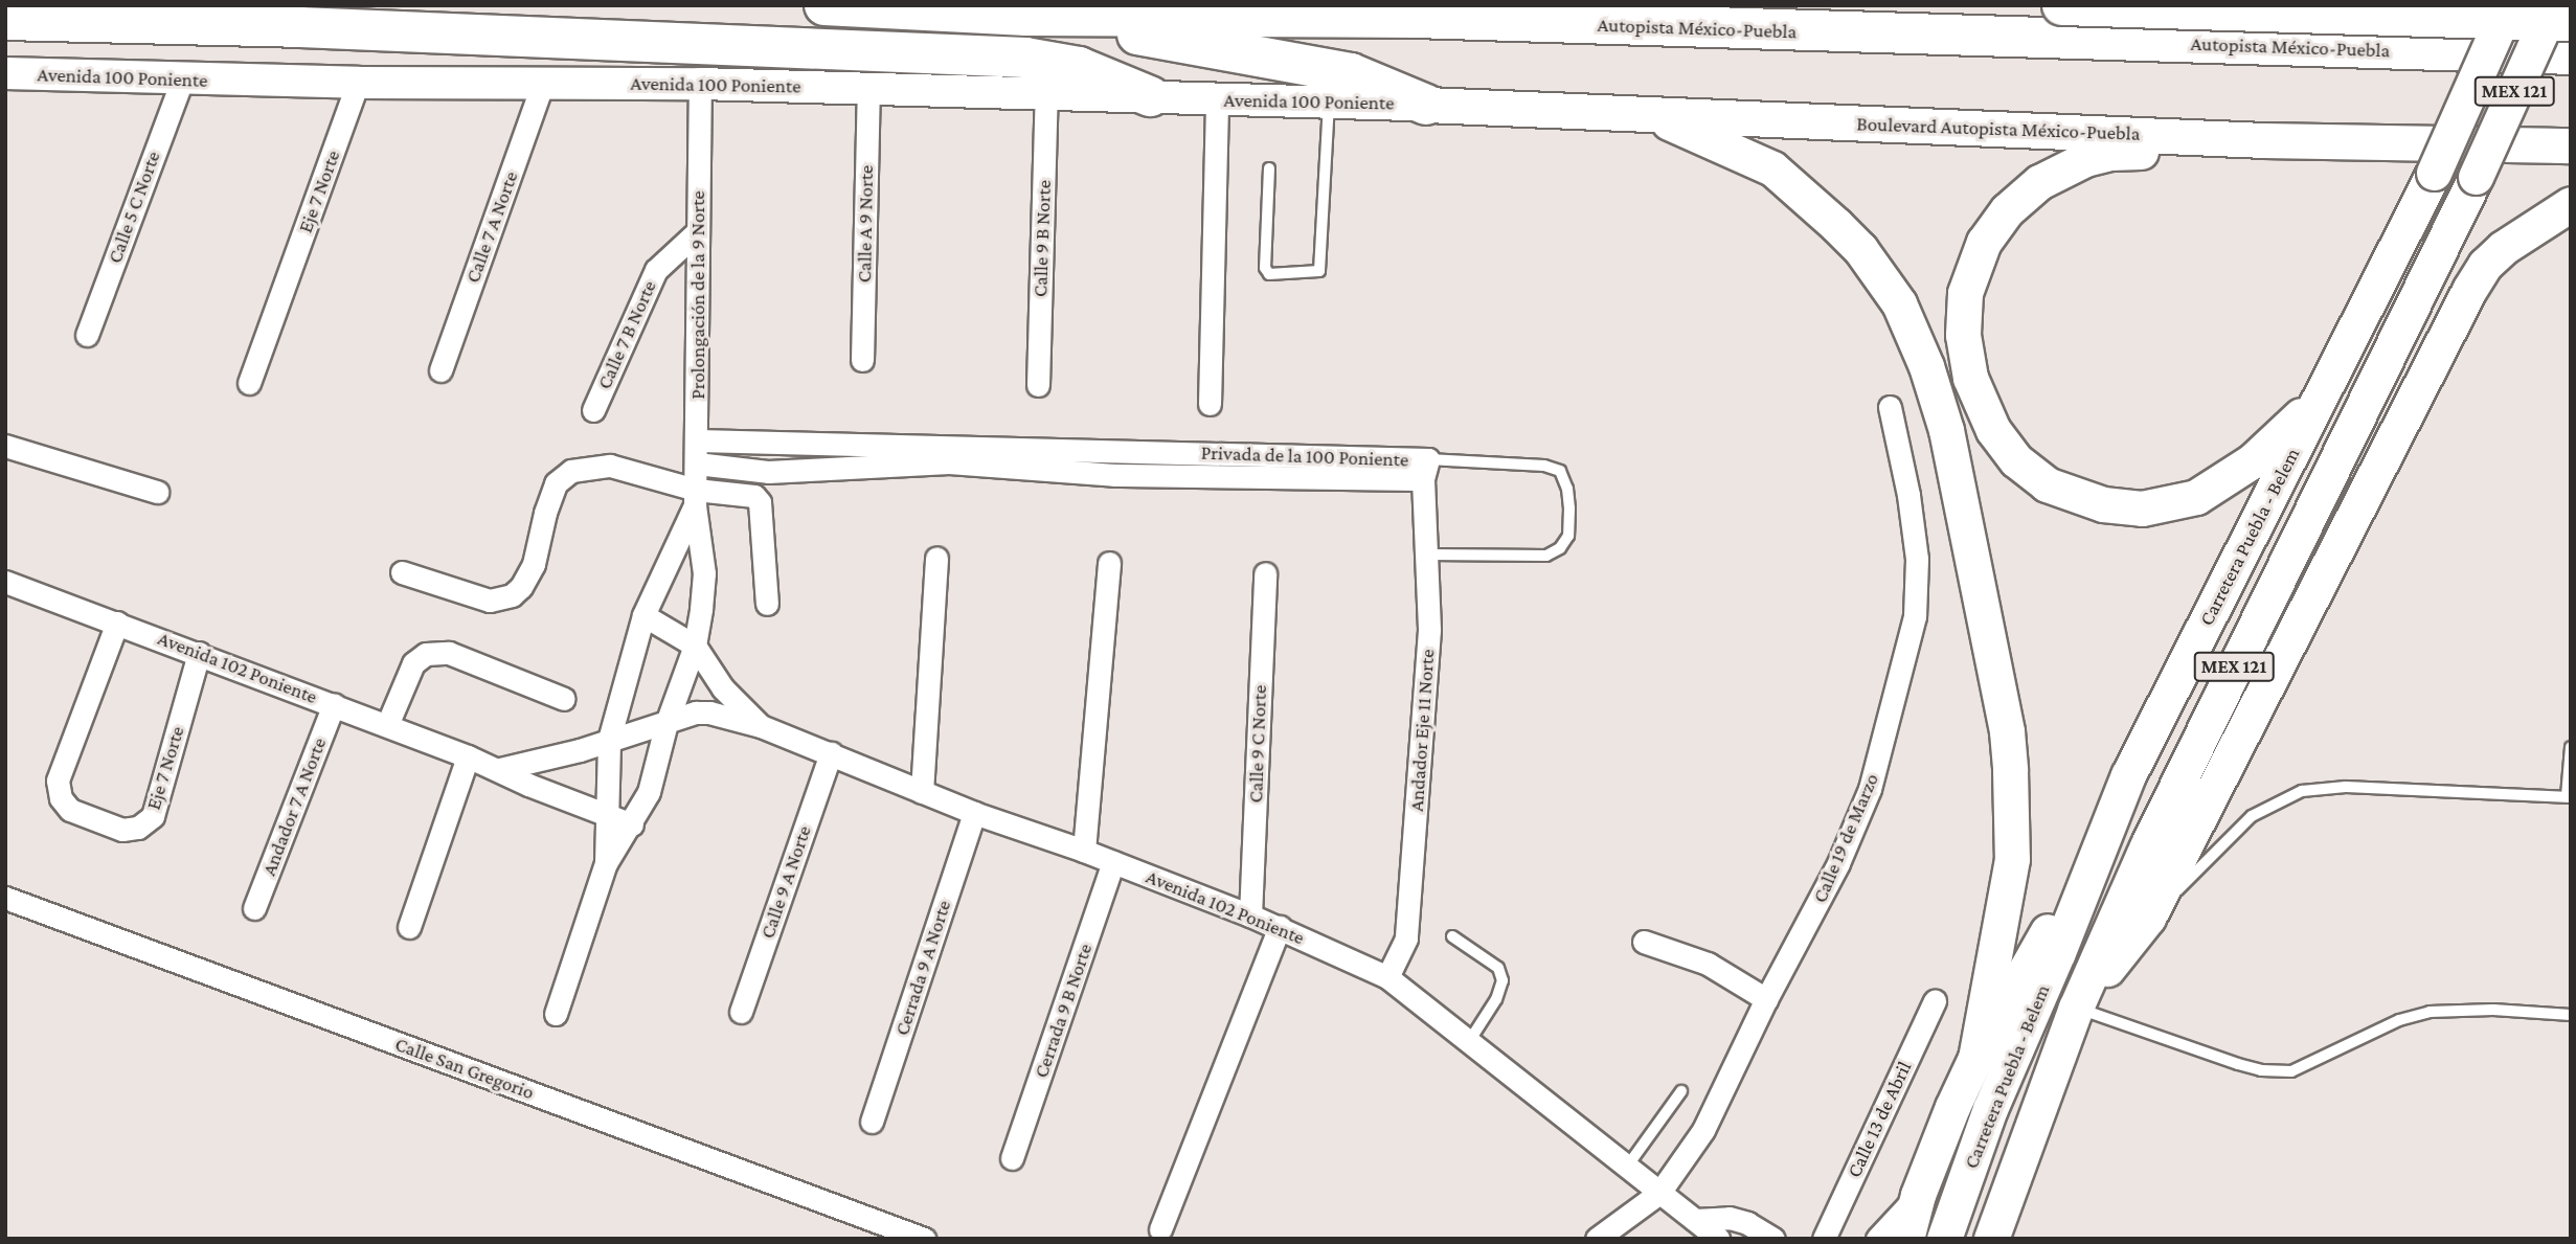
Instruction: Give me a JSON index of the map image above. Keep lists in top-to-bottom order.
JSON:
{
  "streets": {
    "highway": ["Autopista México-Puebla"],
    "main road": ["MEX 121", "Boulevard Autopista México-Puebla", "Carretera Puebla - Belem"],
    "street": [
      "Avenida 100 Poniente",
      "Eje 7 Norte",
      "Calle 5 C Norte",
      "Calle A 9 Norte",
      "Calle 7 A Norte",
      "Calle 9 B Norte",
      "Prolongación de la 9 Norte",
      "Calle 7 B Norte",
      "Privada de la 100 Poniente",
      "Avenida 102 Poniente",
      "Andador Eje 11 Norte",
      "Calle 9 C Norte",
      "Andador 7 A Norte",
      "Calle 19 de Marzo",
      "Calle 9 A Norte",
      "Cerrada 9 A Norte",
      "Cerrada 9 B Norte",
      "Calle San Gregorio",
      "Calle 13 de Abril"
    ]
  },
  "crossings": [
    ["Avenida 100 Poniente", "Boulevard Autopista México-Puebla"],
    ["Avenida 100 Poniente", "Eje 7 Norte"],
    ["Avenida 100 Poniente", "Calle 5 C Norte"],
    ["Avenida 100 Poniente", "Calle A 9 Norte"],
    ["Avenida 100 Poniente", "Calle 7 A Norte"],
    ["Avenida 100 Poniente", "Calle 9 B Norte"],
    ["Avenida 100 Poniente", "Prolongación de la 9 Norte"],
    ["Eje 7 Norte", "Avenida 102 Poniente"],
    ["Prolongación de la 9 Norte", "Calle 7 B Norte"],
    ["Prolongación de la 9 Norte", "Privada de la 100 Poniente"],
    ["Prolongación de la 9 Norte", "Avenida 102 Poniente"],
    ["Privada de la 100 Poniente", "Andador Eje 11 Norte"],
    ["Avenida 102 Poniente", "Andador Eje 11 Norte"],
    ["Avenida 102 Poniente", "Calle 9 C Norte"],
    ["Avenida 102 Poniente", "Andador 7 A Norte"],
    ["Avenida 102 Poniente", "Calle 19 de Marzo"],
    ["Avenida 102 Poniente", "Calle 9 A Norte"],
    ["Avenida 102 Poniente", "Cerrada 9 A Norte"],
    ["Avenida 102 Poniente", "Cerrada 9 B Norte"]
  ]
}
